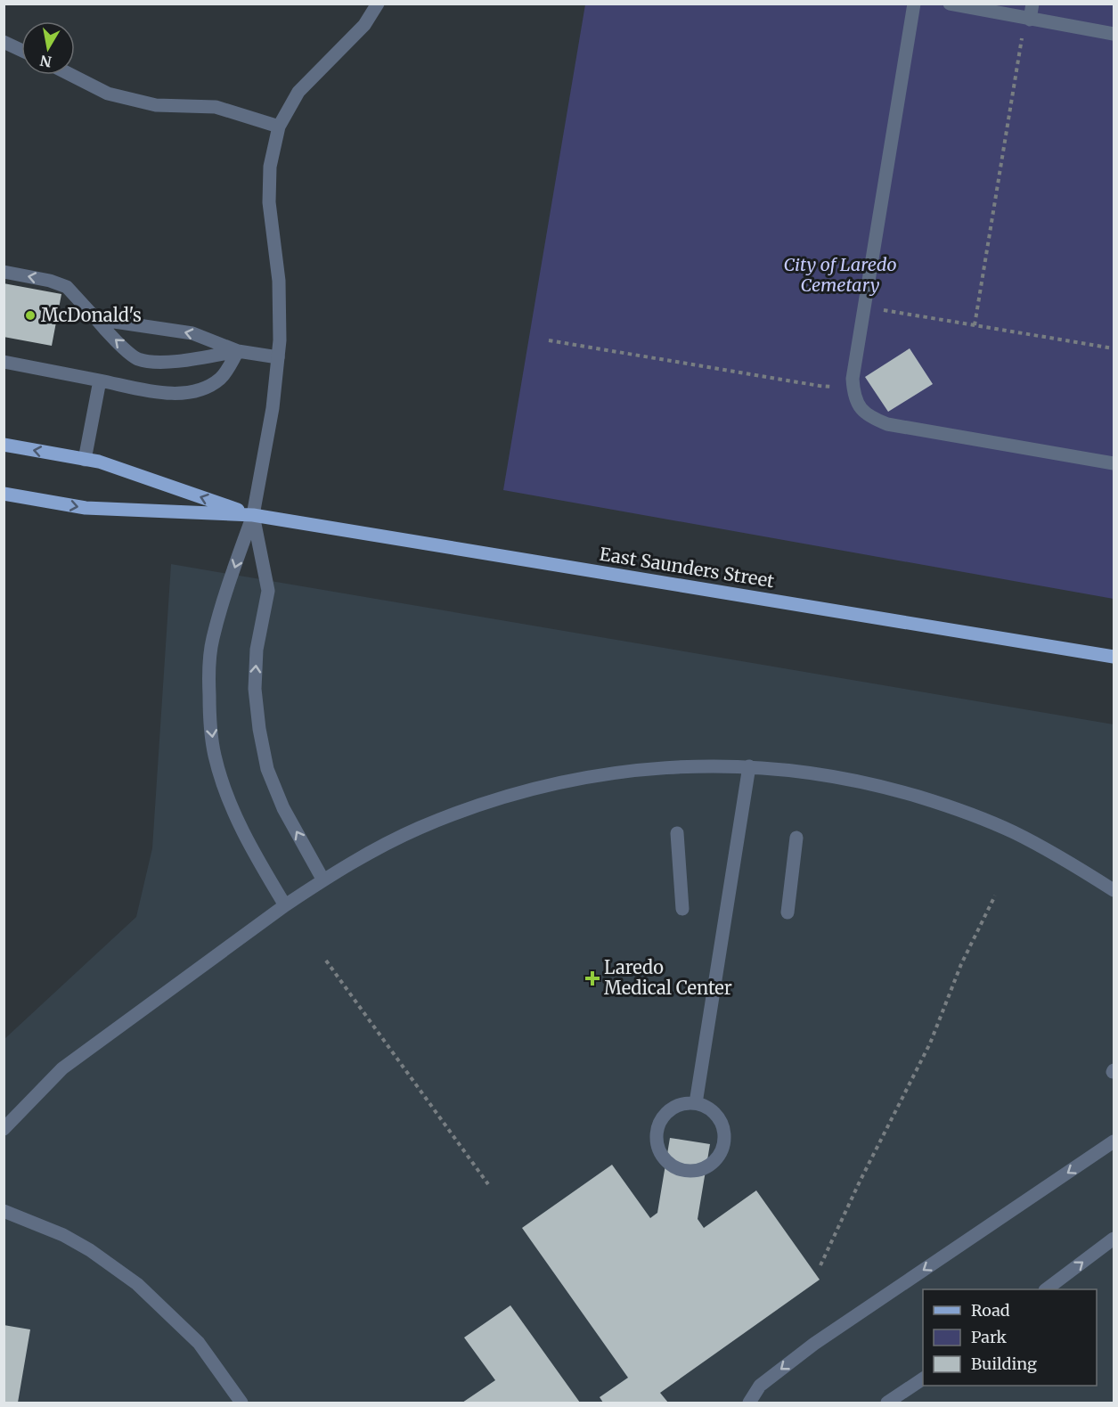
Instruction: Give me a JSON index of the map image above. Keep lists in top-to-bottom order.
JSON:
{
  "streets": {
    "main road": ["East Saunders Street"]
  },
  "parks": ["City of Laredo Cemetary"],
  "places": {
    "other": ["McDonald's"],
    "health": ["Laredo Medical Center"]
  },
  "legend": ["Road", "Park", "Building"],
  "north": "bottom"
}
